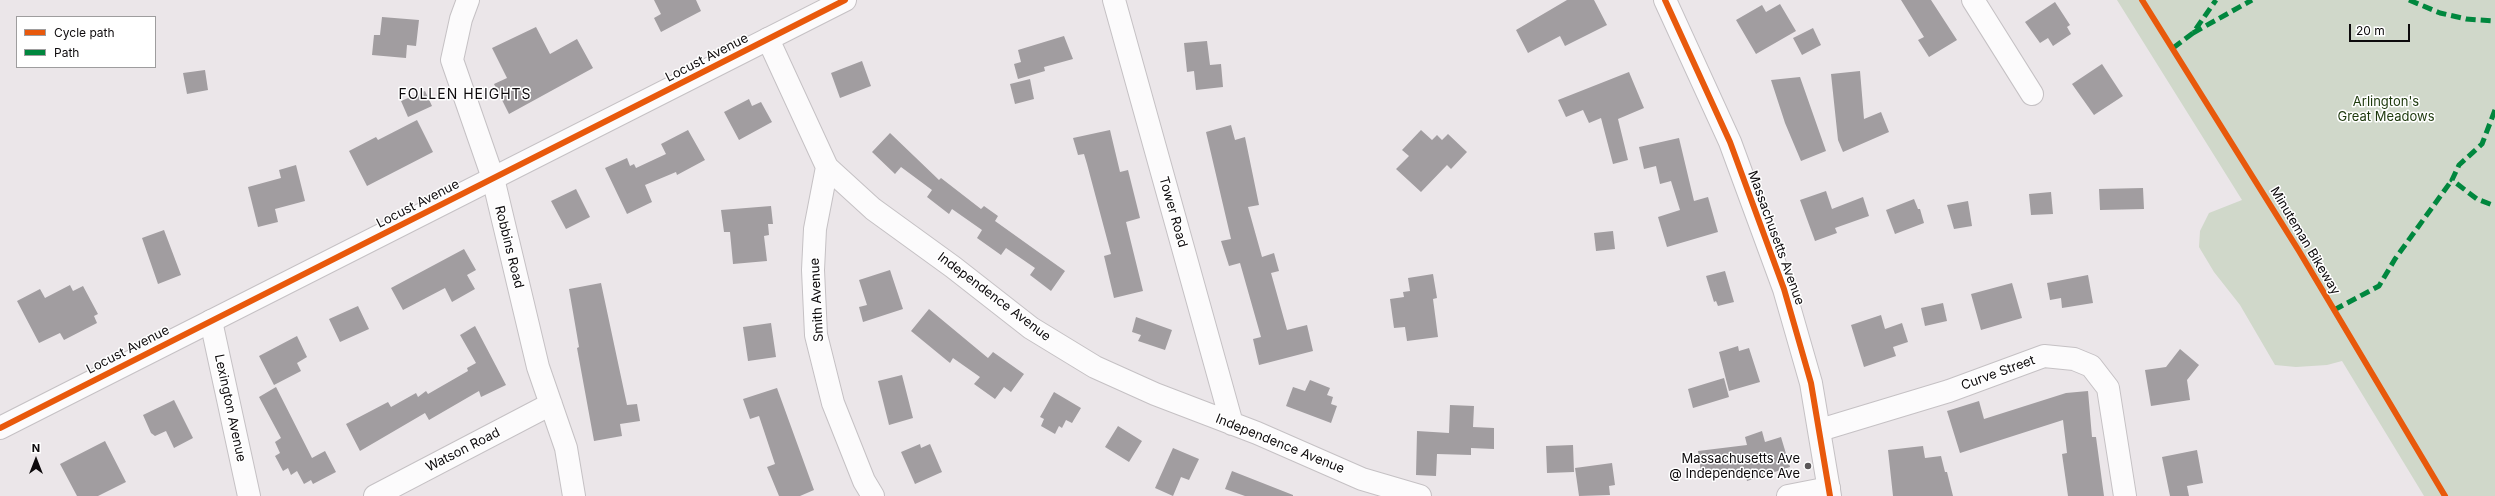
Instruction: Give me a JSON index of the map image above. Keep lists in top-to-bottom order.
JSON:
{
  "streets": {
    "street": [
      "Locust Avenue",
      "Tower Road",
      "Massachusetts Avenue",
      "Robbins Road",
      "Independence Avenue",
      "Smith Avenue",
      "Curve Street",
      "Lexington Avenue",
      "Watson Road"
    ],
    "cycle path": ["Minuteman Bikeway"]
  },
  "crossings": [
    ["Locust Avenue", "Robbins Road"],
    ["Locust Avenue", "Independence Avenue"],
    ["Locust Avenue", "Lexington Avenue"],
    ["Tower Road", "Independence Avenue"],
    ["Massachusetts Avenue", "Curve Street"],
    ["Robbins Road", "Watson Road"],
    ["Independence Avenue", "Smith Avenue"]
  ],
  "districts": ["FOLLEN HEIGHTS"],
  "parks": ["Arlington's Great Meadows"],
  "places": ["Massachusetts Ave @ Independence Ave"],
  "legend": ["Cycle path", "Path"],
  "scale_bar": "20 m",
  "north": "top"
}
